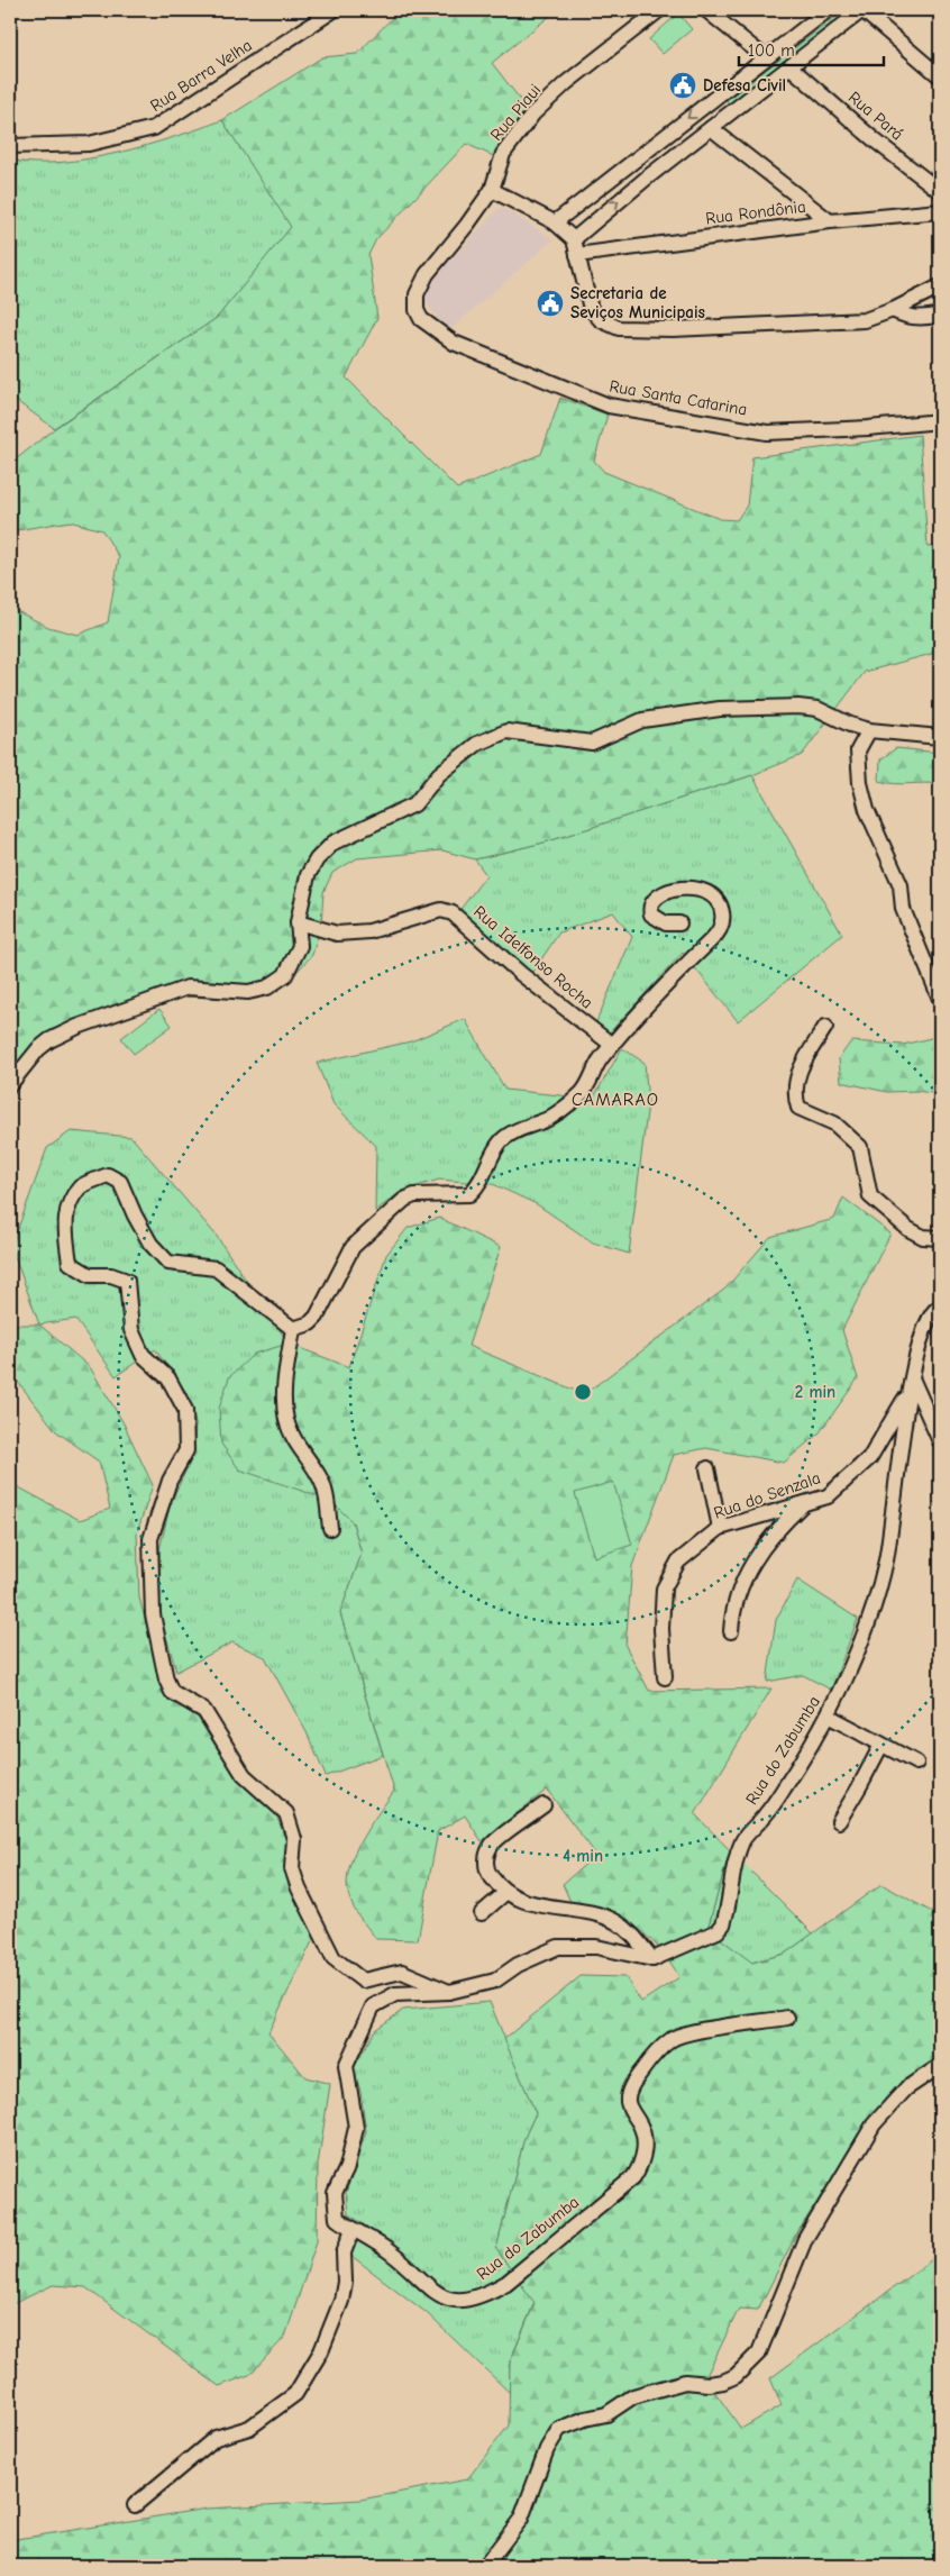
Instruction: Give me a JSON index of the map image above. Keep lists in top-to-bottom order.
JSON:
{
  "streets": {
    "street": [
      "Rua Barra Velha",
      "Rua Piaui",
      "Rua Pará",
      "Rua Rondônia",
      "Rua Santa Catarina",
      "Rua Idelfonso Rocha",
      "Rua do Senzala",
      "Rua do Zabumba"
    ]
  },
  "crossings": [
    ["Rua Piaui", "Rua Santa Catarina"],
    ["Rua do Senzala", "Rua do Zabumba"]
  ],
  "districts": ["CAMARAO"],
  "places": {
    "public building": ["Defesa Civil", "Secretaria de Seviços Municipais"]
  },
  "scale_bar": "100 m",
  "rings": ["2 min", "4 min"]
}
